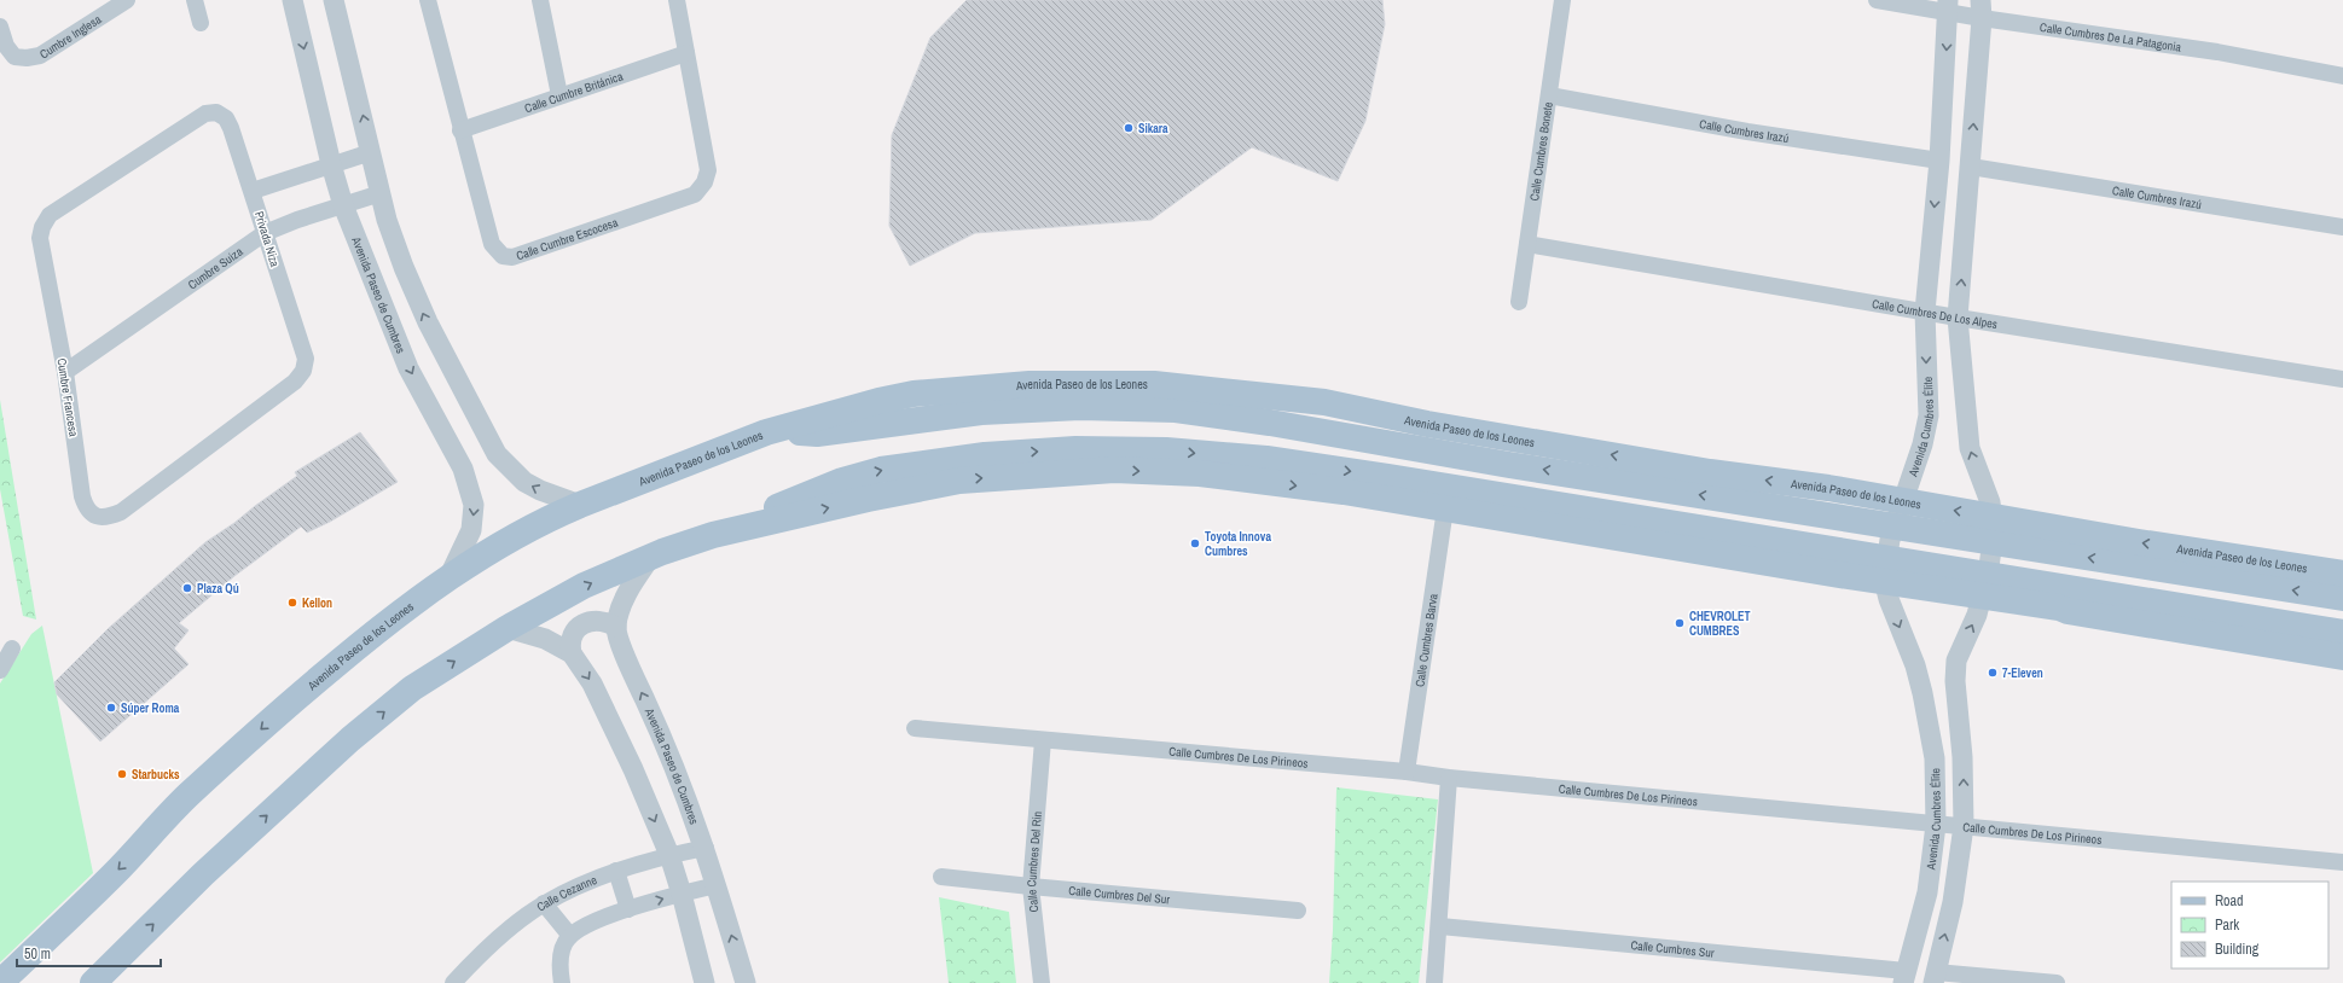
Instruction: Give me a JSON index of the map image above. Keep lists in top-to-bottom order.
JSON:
{
  "streets": {
    "main road": ["Avenida Paseo de los Leones"],
    "street": [
      "Cumbre Inglesa",
      "Calle Cumbres De La Patagonia",
      "Calle Cumbre Británica",
      "Calle Cumbres Irazú",
      "Calle Cumbres Bonete",
      "Calle Cumbre Escocesa",
      "Privada Niza",
      "Cumbre Suiza",
      "Avenida Paseo de Cumbres",
      "Calle Cumbres De Los Alpes",
      "Cumbre Francesa",
      "Avenida Cumbres Élite",
      "Calle Cumbres Barva",
      "Calle Cumbres De Los Pirineos",
      "Calle Cumbres Del Rin",
      "Calle Cezanne",
      "Calle Cumbres Del Sur",
      "Calle Cumbres Sur"
    ]
  },
  "crossings": [
    ["Calle Cumbres De La Patagonia", "Avenida Cumbres Élite"],
    ["Calle Cumbre Británica", "Calle Cumbre Escocesa"],
    ["Calle Cumbres Irazú", "Calle Cumbres Bonete"],
    ["Calle Cumbres Irazú", "Avenida Cumbres Élite"],
    ["Calle Cumbres Bonete", "Calle Cumbres De Los Alpes"],
    ["Privada Niza", "Cumbre Suiza"],
    ["Privada Niza", "Cumbre Francesa"],
    ["Cumbre Suiza", "Avenida Paseo de Cumbres"],
    ["Cumbre Suiza", "Cumbre Francesa"],
    ["Avenida Paseo de Cumbres", "Avenida Paseo de los Leones"],
    ["Avenida Paseo de Cumbres", "Calle Cezanne"],
    ["Calle Cumbres De Los Alpes", "Avenida Cumbres Élite"],
    ["Avenida Paseo de los Leones", "Avenida Cumbres Élite"],
    ["Avenida Cumbres Élite", "Calle Cumbres De Los Pirineos"],
    ["Avenida Cumbres Élite", "Calle Cumbres Sur"],
    ["Calle Cumbres Barva", "Calle Cumbres De Los Pirineos"],
    ["Calle Cumbres De Los Pirineos", "Calle Cumbres Del Rin"],
    ["Calle Cumbres Del Rin", "Calle Cumbres Del Sur"]
  ],
  "places": [
    "Sikara",
    "Toyota Innova Cumbres",
    "Plaza Qú",
    "Kellon",
    "CHEVROLET CUMBRES",
    "7-Eleven",
    "Súper Roma",
    "Starbucks"
  ],
  "legend": ["Road", "Park", "Building"],
  "scale_bar": "50 m"
}
